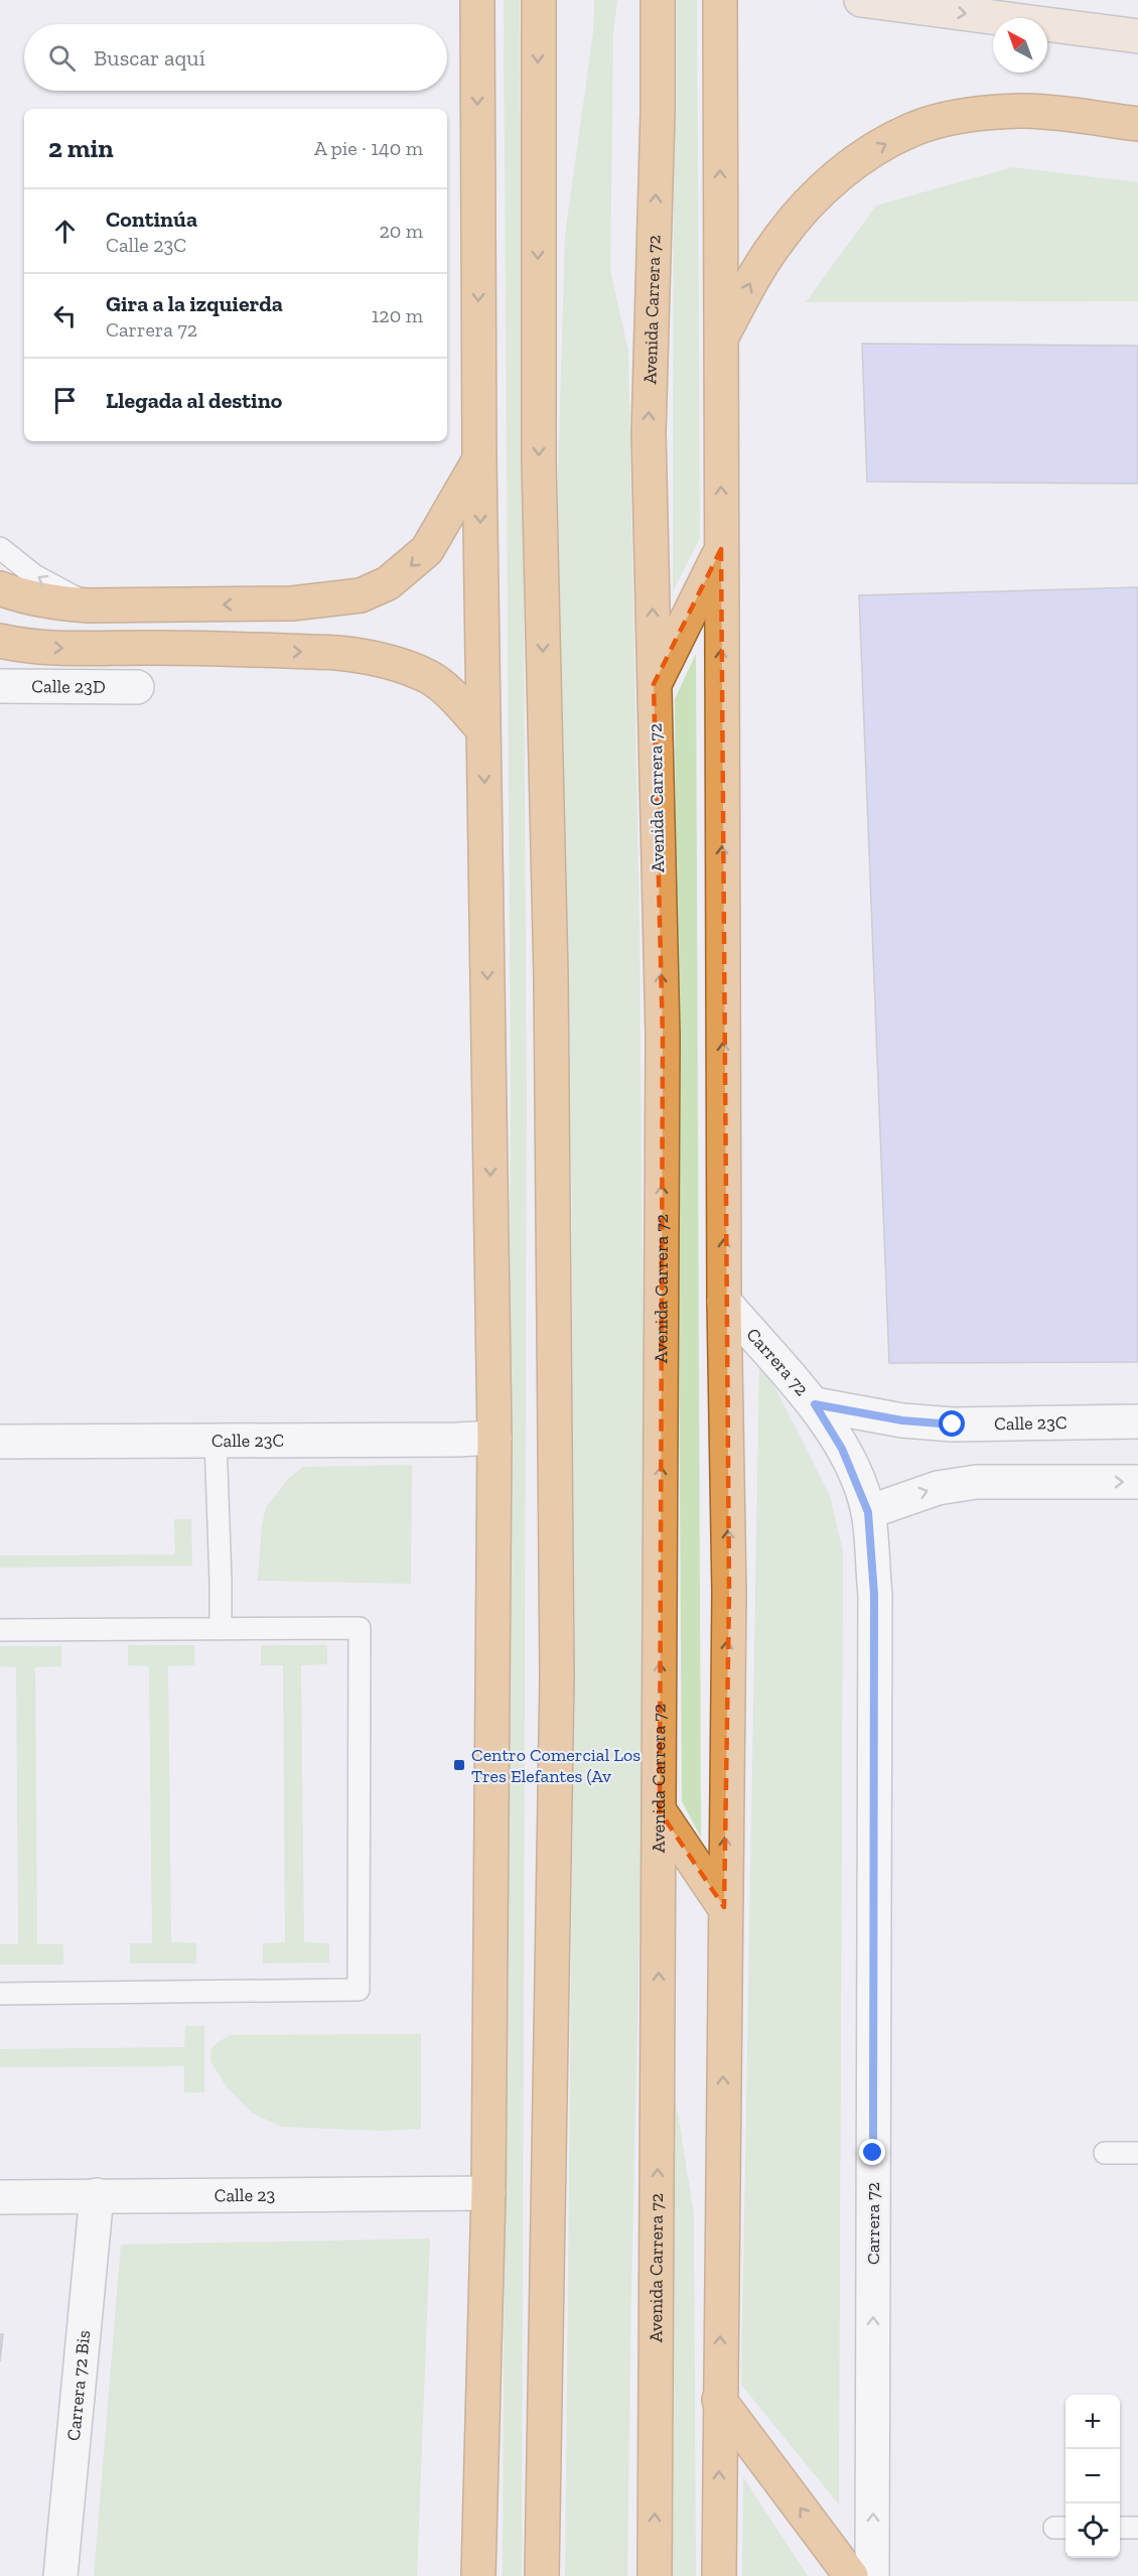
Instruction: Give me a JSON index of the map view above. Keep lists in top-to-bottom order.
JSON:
{
  "streets": {
    "highway": ["Avenida Carrera 72"],
    "street": [
      "Calle 23D",
      "Carrera 72",
      "Calle 23C",
      "Calle 23",
      "Carrera 72 Bis"
    ]
  },
  "crossings": [
    ["Carrera 72", "Calle 23C"],
    ["Calle 23", "Carrera 72 Bis"]
  ],
  "one_way": ["Carrera 72"],
  "places": {
    "transit": ["Centro Comercial Los Tres Elefantes (Av"]
  },
  "north": "top left",
  "page": {
    "search": "Buscar aquí",
    "heading": ["2 min", "A pie · 140 m"],
    "list": [
      ["Continúa", "Calle 23C", "20 m"],
      ["Gira a la izquierda", "Carrera 72", "120 m"],
      "Llegada al destino"
    ],
    "map_buttons": ["+", "−"]
  }
}
